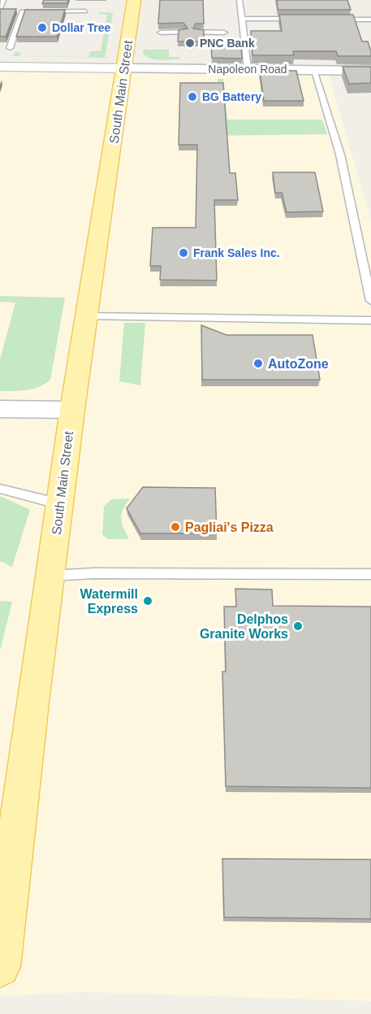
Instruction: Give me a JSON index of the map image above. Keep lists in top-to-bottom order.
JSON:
{
  "streets": {
    "main road": ["Napoleon Road", "South Main Street"]
  },
  "crossings": [
    ["Napoleon Road", "South Main Street"]
  ],
  "places": [
    "Dollar Tree",
    "PNC Bank",
    "BG Battery",
    "Frank Sales Inc.",
    "AutoZone",
    "Pagliai's Pizza",
    "Watermill Express",
    "Delphos Granite Works"
  ]
}
